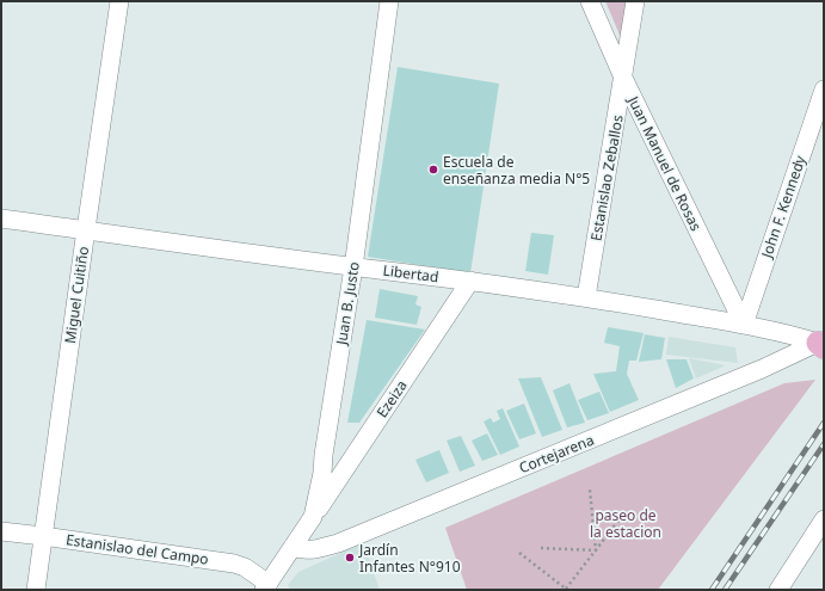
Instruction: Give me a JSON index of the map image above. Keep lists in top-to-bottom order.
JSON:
{
  "streets": {
    "street": [
      "Juan Manuel de Rosas",
      "Estanislao Zeballos",
      "John F. Kennedy",
      "Libertad",
      "Miguel Cuitiño",
      "Juan B. Justo",
      "Ezeiza",
      "Cortejarena",
      "Estanislao del Campo"
    ]
  },
  "crossings": [
    ["Juan Manuel de Rosas", "Estanislao Zeballos"],
    ["Juan Manuel de Rosas", "John F. Kennedy"],
    ["Juan Manuel de Rosas", "Libertad"],
    ["Estanislao Zeballos", "Libertad"],
    ["John F. Kennedy", "Libertad"],
    ["Libertad", "Miguel Cuitiño"],
    ["Libertad", "Juan B. Justo"],
    ["Libertad", "Ezeiza"],
    ["Libertad", "Cortejarena"],
    ["Miguel Cuitiño", "Estanislao del Campo"],
    ["Juan B. Justo", "Ezeiza"],
    ["Juan B. Justo", "Cortejarena"],
    ["Juan B. Justo", "Estanislao del Campo"]
  ],
  "parks": ["paseo de la estacion"],
  "places": ["Escuela de enseñanza media N°5", "Jardín Infantes N°910"]
}
